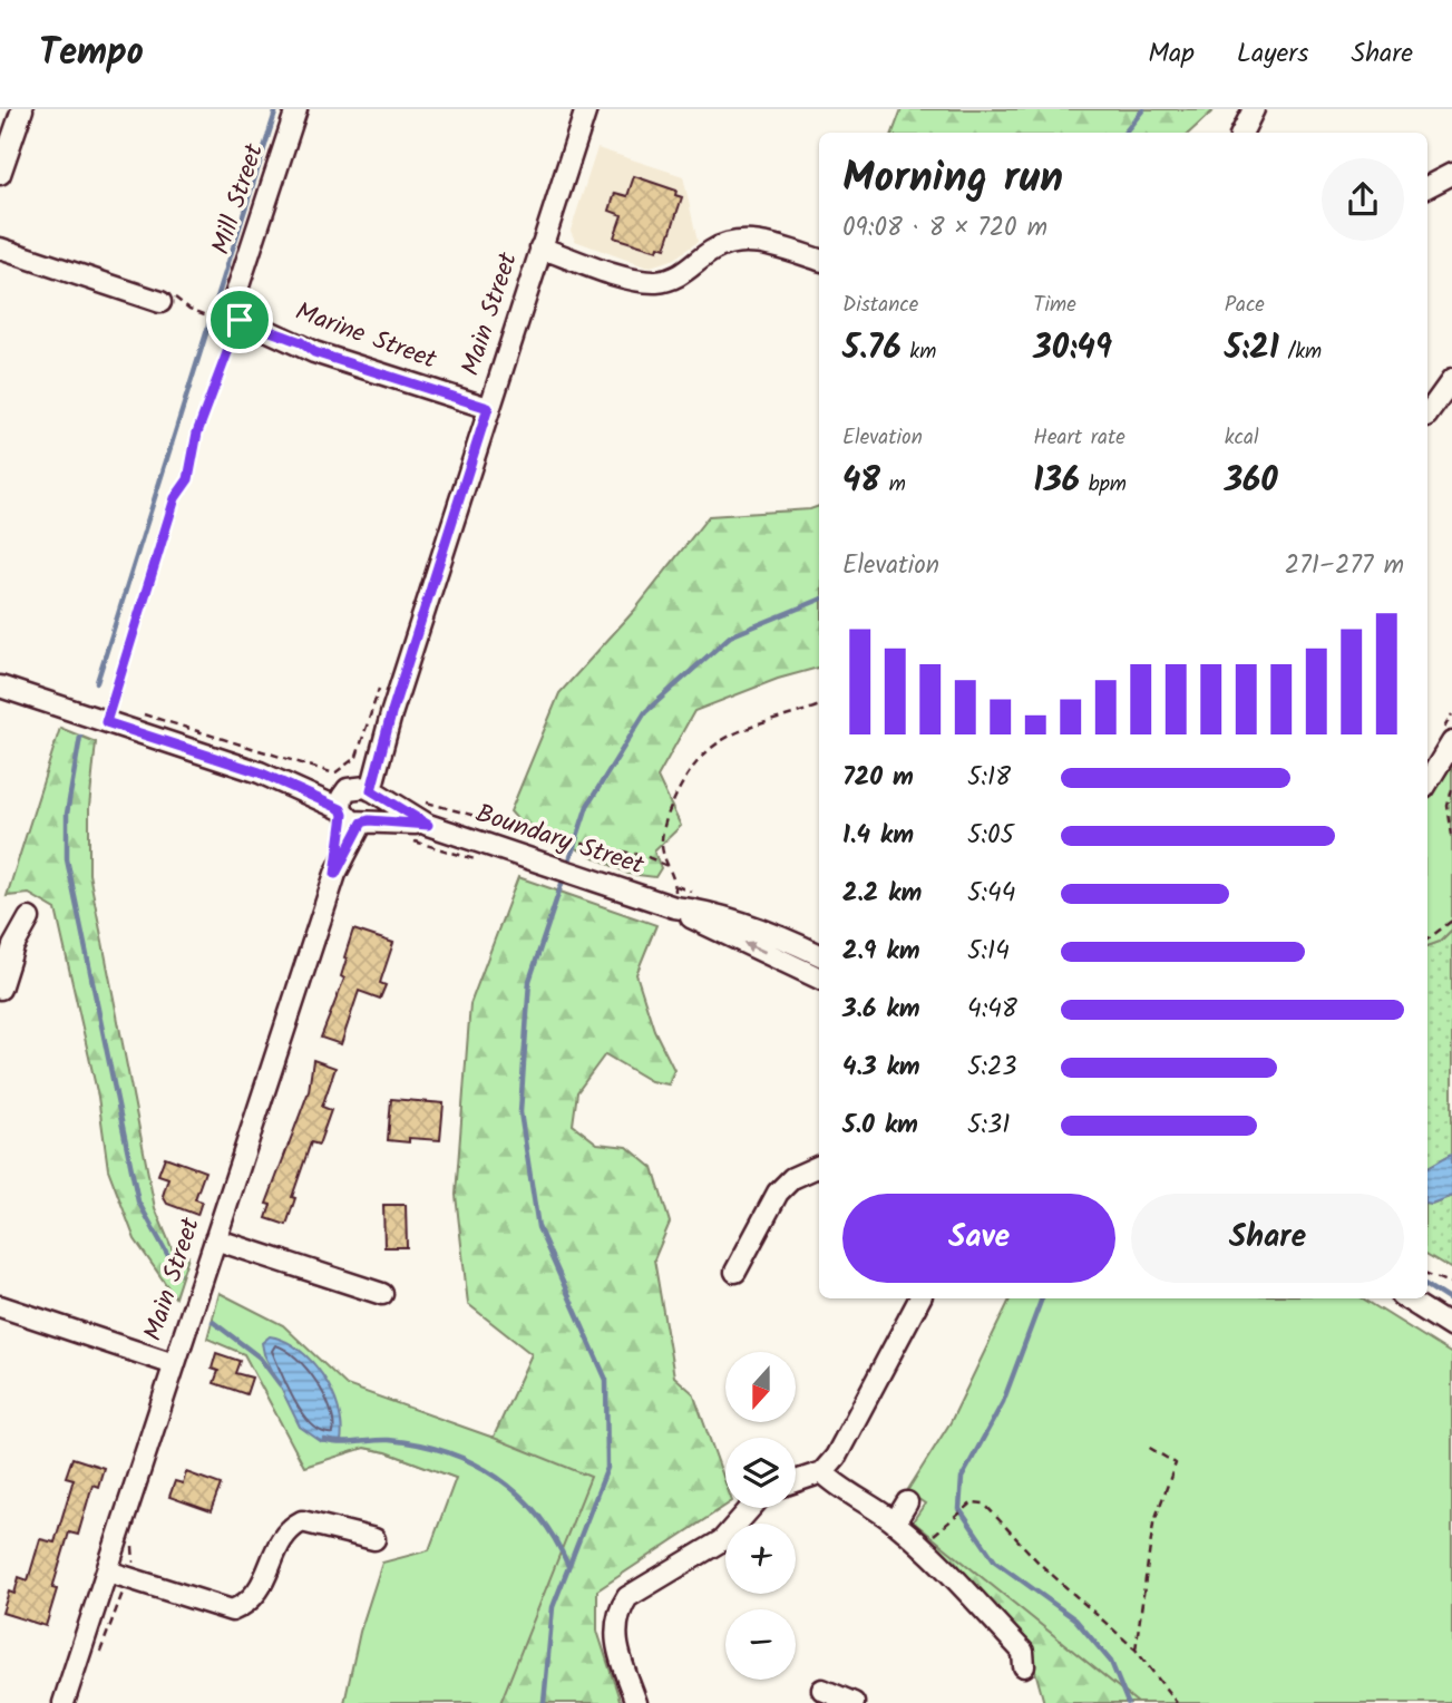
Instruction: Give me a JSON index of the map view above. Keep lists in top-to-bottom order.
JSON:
{
  "streets": {
    "street": [
      "Mill Street",
      "Main Street",
      "Marine Street",
      "Boundary Street"
    ]
  },
  "crossings": [
    ["Mill Street", "Marine Street"],
    ["Main Street", "Marine Street"],
    ["Main Street", "Boundary Street"]
  ],
  "north": "bottom",
  "page": {
    "header": "Tempo",
    "nav": ["Map", "Layers", "Share"],
    "heading": ["Morning run", "09:08 · 8 × 720 m"],
    "stats": [
      ["Distance", "5.76 km"],
      ["Time", "30:49"],
      ["Pace", "5:21 /km"],
      ["Elevation", "48 m"],
      ["Heart rate", "136 bpm"],
      ["kcal", "360"]
    ],
    "chart": ["Elevation", "271–277 m"],
    "list": [
      {
        "name": "720 m",
        "note": "5:18"
      },
      {
        "name": "1.4 km",
        "note": "5:05"
      },
      {
        "name": "2.2 km",
        "note": "5:44"
      },
      {
        "name": "2.9 km",
        "note": "5:14"
      },
      {
        "name": "3.6 km",
        "note": "4:48"
      },
      {
        "name": "4.3 km",
        "note": "5:23"
      },
      {
        "name": "5.0 km",
        "note": "5:31"
      }
    ],
    "buttons": ["Save", "Share"],
    "map_buttons": ["+", "−"]
  }
}
